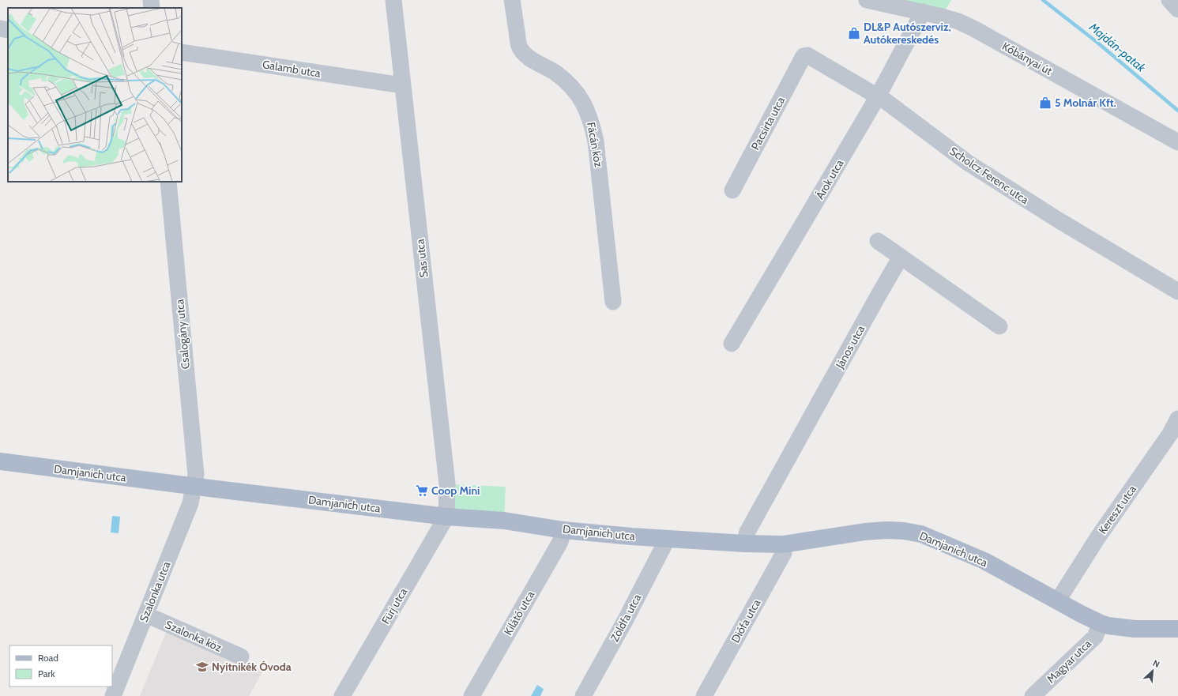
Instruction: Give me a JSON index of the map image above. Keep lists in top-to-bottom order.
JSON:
{
  "streets": {
    "main road": ["Damjanich utca"],
    "street": [
      "Kőbányai út",
      "Galamb utca",
      "Pacsirta utca",
      "Fácán köz",
      "Scholcz Ferenc utca",
      "Árok utca",
      "Sas utca",
      "Csalogány utca",
      "János utca",
      "Kereszt utca",
      "Szalonka utca",
      "Fürj utca",
      "Kilátó utca",
      "Zöldfa utca",
      "Diófa utca",
      "Szalonka köz",
      "Magyar utca"
    ]
  },
  "crossings": [
    ["Kőbányai út", "Árok utca"],
    ["Galamb utca", "Sas utca"],
    ["Pacsirta utca", "Scholcz Ferenc utca"],
    ["Scholcz Ferenc utca", "Árok utca"],
    ["Sas utca", "Damjanich utca"],
    ["Sas utca", "Fürj utca"],
    ["Csalogány utca", "Damjanich utca"],
    ["Csalogány utca", "Szalonka utca"],
    ["János utca", "Damjanich utca"],
    ["Damjanich utca", "Kereszt utca"],
    ["Damjanich utca", "Szalonka utca"],
    ["Damjanich utca", "Fürj utca"],
    ["Damjanich utca", "Kilátó utca"],
    ["Damjanich utca", "Zöldfa utca"],
    ["Damjanich utca", "Diófa utca"],
    ["Damjanich utca", "Magyar utca"],
    ["Szalonka utca", "Szalonka köz"]
  ],
  "water": ["Majdán-patak"],
  "places": {
    "shop": ["DL&P Autószerviz, Autókereskedés", "5 Molnár Kft."],
    "supermarket": ["Coop Mini"],
    "school or university": ["Nyitnikék Óvoda"]
  },
  "legend": ["Road", "Park"],
  "north": "top right"
}
